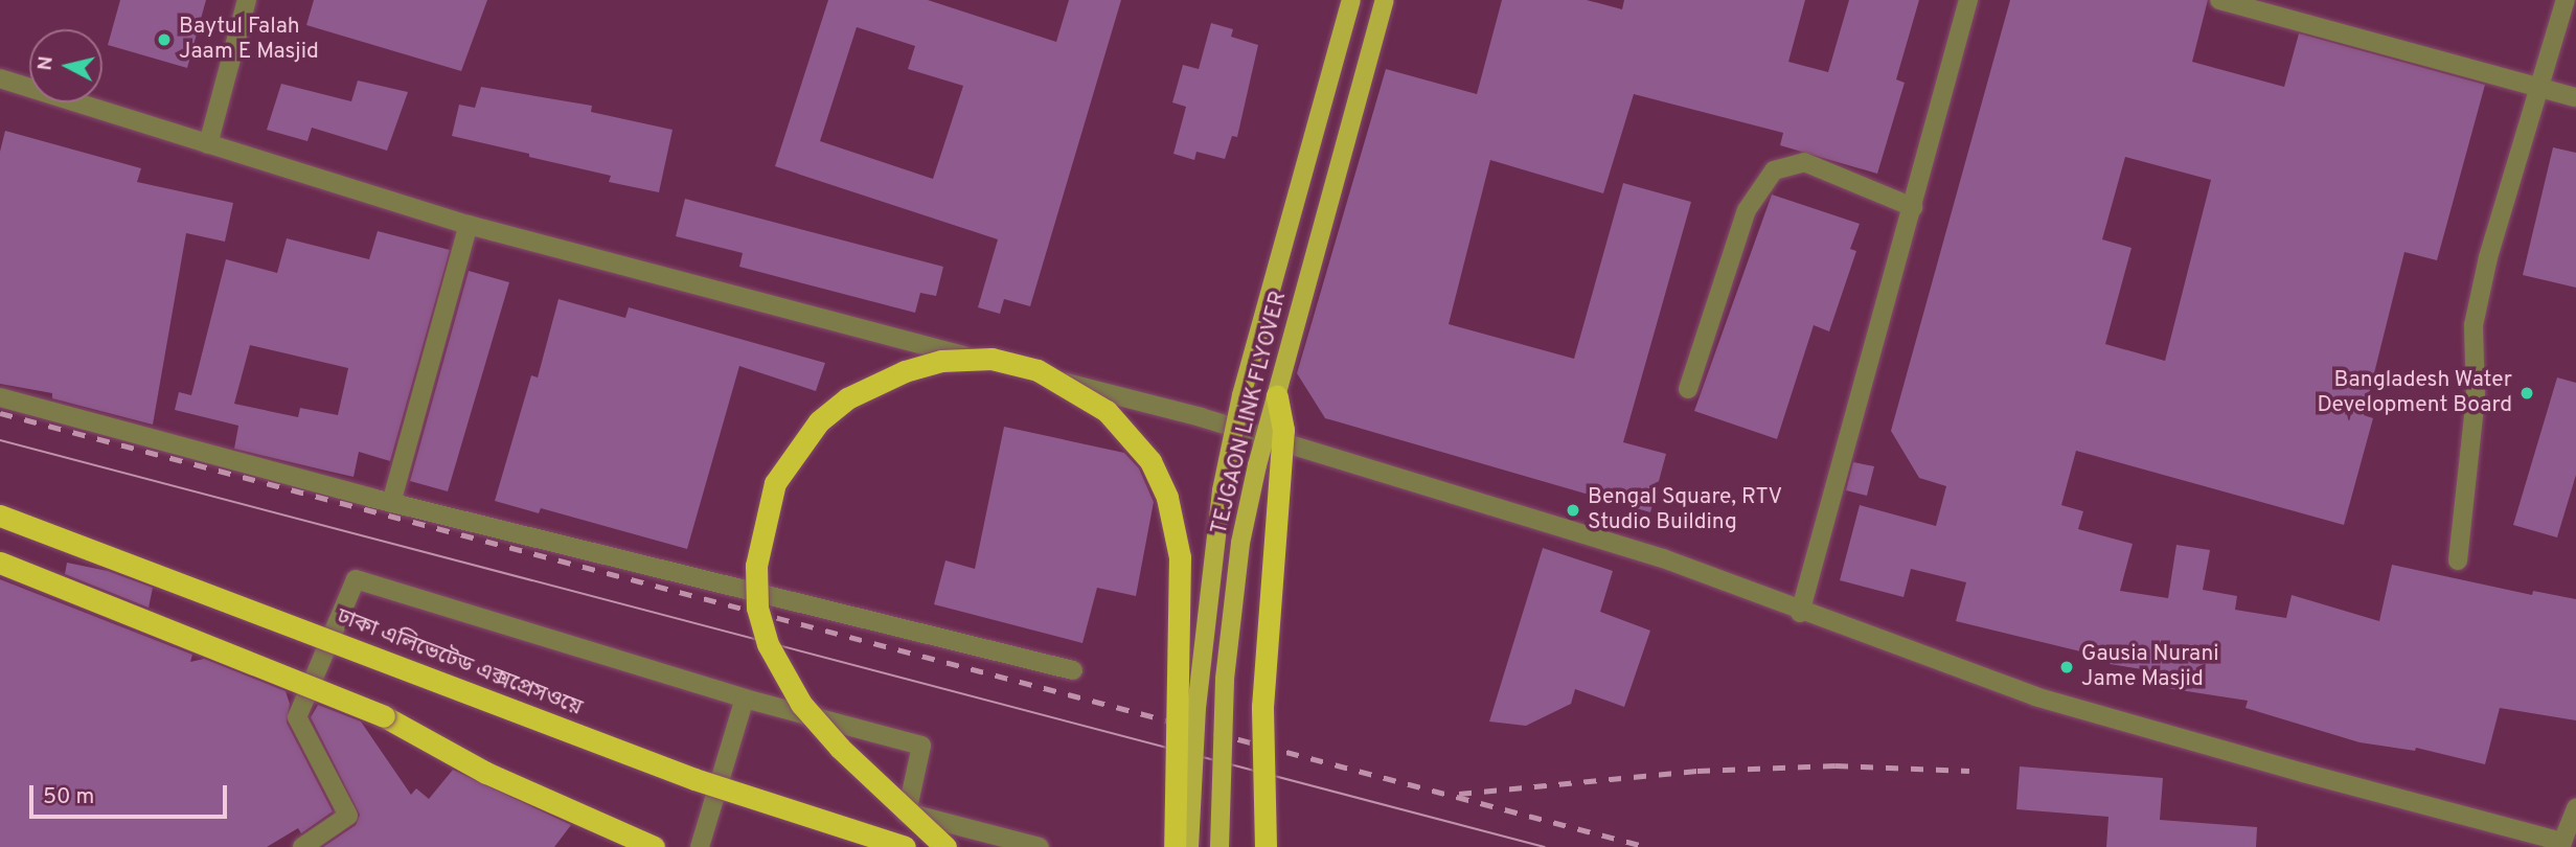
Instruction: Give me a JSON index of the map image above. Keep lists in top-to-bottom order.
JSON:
{
  "streets": {
    "highway": ["ঢাকা এলিভেটেড এক্সপ্রেসওয়ে"],
    "main road": ["TEJGAON LINK FLYOVER"]
  },
  "places": [
    "Baytul Falah Jaam E Masjid",
    "Bangladesh Water Development Board",
    "Bengal Square, RTV Studio Building",
    "Gausia Nurani Jame Masjid"
  ],
  "scale_bar": "50 m",
  "north": "left"
}
